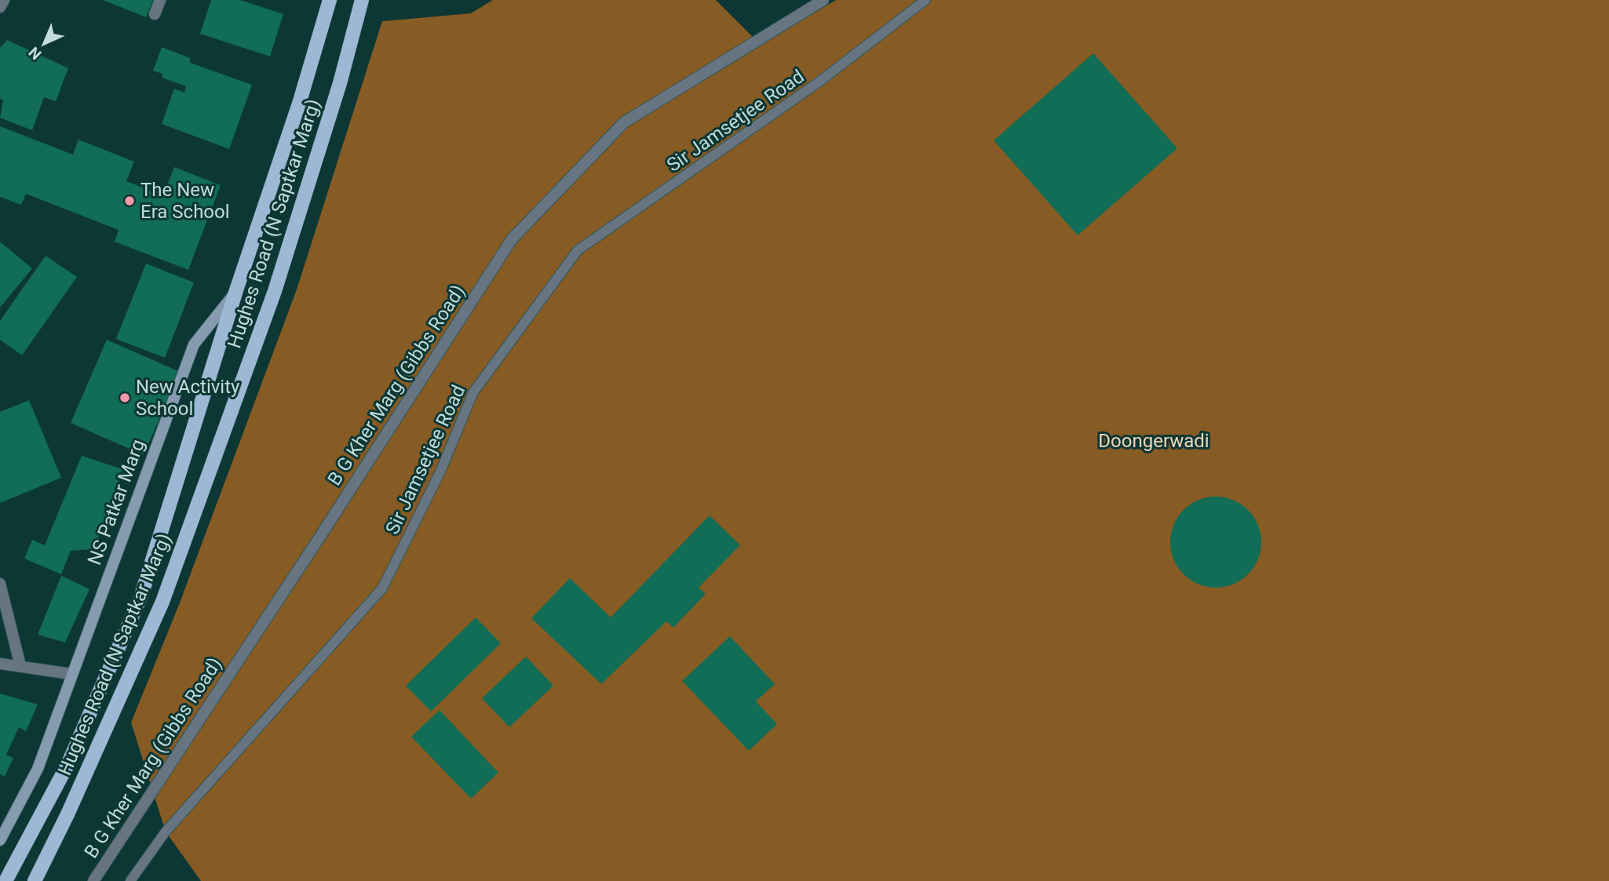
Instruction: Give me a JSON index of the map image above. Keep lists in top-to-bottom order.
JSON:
{
  "streets": {
    "main road": ["Hughes Road (N Saptkar Marg)", "NS Patkar Marg"],
    "street": ["B G Kher Marg (Gibbs Road)"],
    "lane": ["Sir Jamsetjee Road"]
  },
  "parks": ["Doongerwadi"],
  "places": ["The New Era School", "New Activity School"],
  "north": "bottom left"
}
